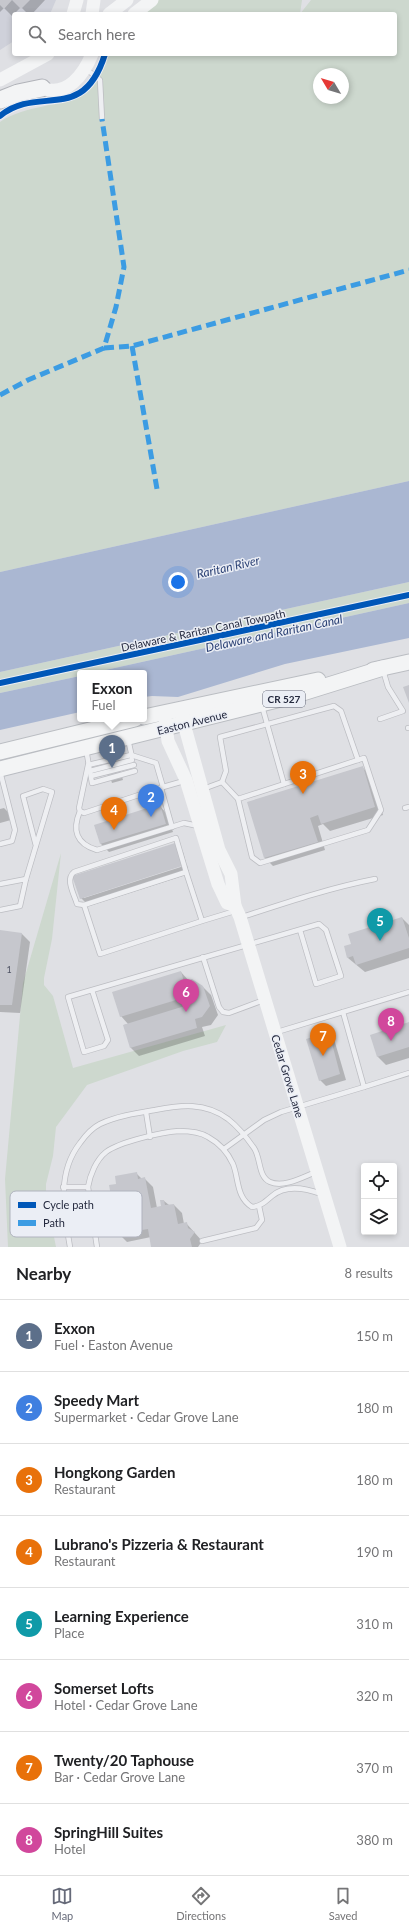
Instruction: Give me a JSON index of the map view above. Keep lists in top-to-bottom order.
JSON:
{
  "streets": {
    "main road": ["CR 527", "Easton Avenue", "Cedar Grove Lane"],
    "cycle path": ["Delaware & Raritan Canal Towpath"]
  },
  "crossings": [
    ["Easton Avenue", "Cedar Grove Lane"]
  ],
  "water": ["Raritan River", "Delaware and Raritan Canal"],
  "house_numbers": ["1"],
  "legend": ["Cycle path", "Path"],
  "north": "top left",
  "page": {
    "search": "Search here",
    "popup": ["Exxon", "Fuel"],
    "pins": [
      "1",
      "3",
      "2",
      "4",
      "5",
      "6",
      "8",
      "7"
    ],
    "heading": ["Nearby", "8 results"],
    "list": [
      {
        "mark": "1",
        "name": "Exxon",
        "note": "Fuel · Easton Avenue",
        "value": "150 m"
      },
      {
        "mark": "2",
        "name": "Speedy Mart",
        "note": "Supermarket · Cedar Grove Lane",
        "value": "180 m"
      },
      {
        "mark": "3",
        "name": "Hongkong Garden",
        "note": "Restaurant",
        "value": "180 m"
      },
      {
        "mark": "4",
        "name": "Lubrano's Pizzeria & Restaurant",
        "note": "Restaurant",
        "value": "190 m"
      },
      {
        "mark": "5",
        "name": "Learning Experience",
        "note": "Place",
        "value": "310 m"
      },
      {
        "mark": "6",
        "name": "Somerset Lofts",
        "note": "Hotel · Cedar Grove Lane",
        "value": "320 m"
      },
      {
        "mark": "7",
        "name": "Twenty/20 Taphouse",
        "note": "Bar · Cedar Grove Lane",
        "value": "370 m"
      },
      {
        "mark": "8",
        "name": "SpringHill Suites",
        "note": "Hotel",
        "value": "380 m"
      }
    ],
    "nav": ["Map", "Directions", "Saved"]
  }
}
